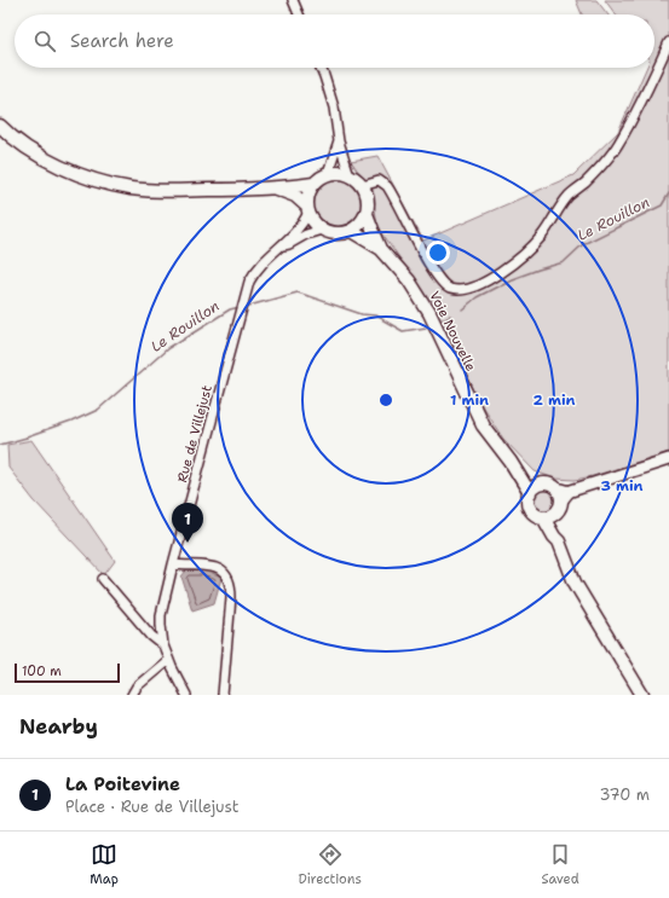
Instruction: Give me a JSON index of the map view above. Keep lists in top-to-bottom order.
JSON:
{
  "streets": {
    "main road": ["Voie Nouvelle"],
    "street": ["Rue de Villejust"]
  },
  "crossings": [
    ["Voie Nouvelle", "Rue de Villejust"]
  ],
  "water": ["Le Rouillon"],
  "scale_bar": "100 m",
  "page": {
    "search": "Search here",
    "pins": "1",
    "scale": "100 m",
    "heading": "Nearby",
    "list": [
      {
        "mark": "1",
        "name": "La Poitevine",
        "note": "Place · Rue de Villejust",
        "value": "370 m"
      }
    ],
    "nav": ["Map", "Directions", "Saved"]
  },
  "rings": ["1 min", "2 min", "3 min"]
}
